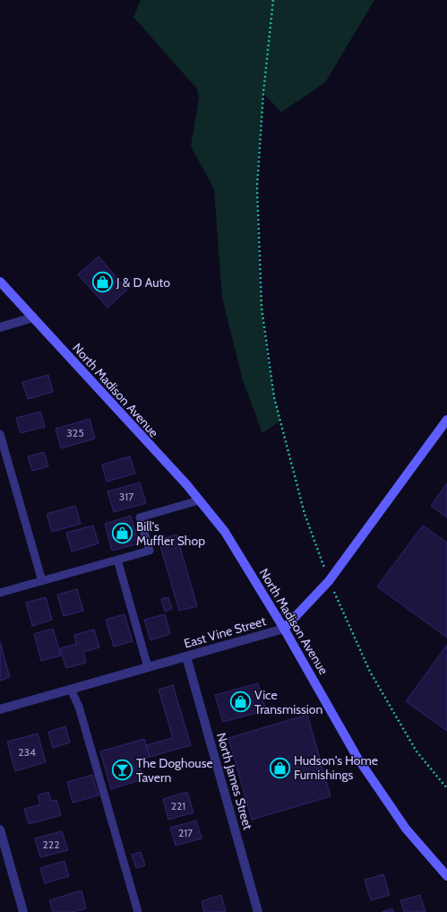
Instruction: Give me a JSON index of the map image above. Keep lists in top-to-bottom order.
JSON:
{
  "streets": {
    "main road": ["North Madison Avenue", "East Vine Street"],
    "street": ["North James Street"]
  },
  "crossings": [
    ["North Madison Avenue", "East Vine Street"],
    ["East Vine Street", "North James Street"]
  ],
  "places": {
    "shop": [
      "J & D Auto",
      "Bill's Muffler Shop",
      "Vice Transmission",
      "Hudson's Home Furnishings"
    ],
    "bar": ["The Doghouse Tavern"]
  },
  "house_numbers": [
    "325",
    "317",
    "234",
    "221",
    "217",
    "222"
  ]
}
